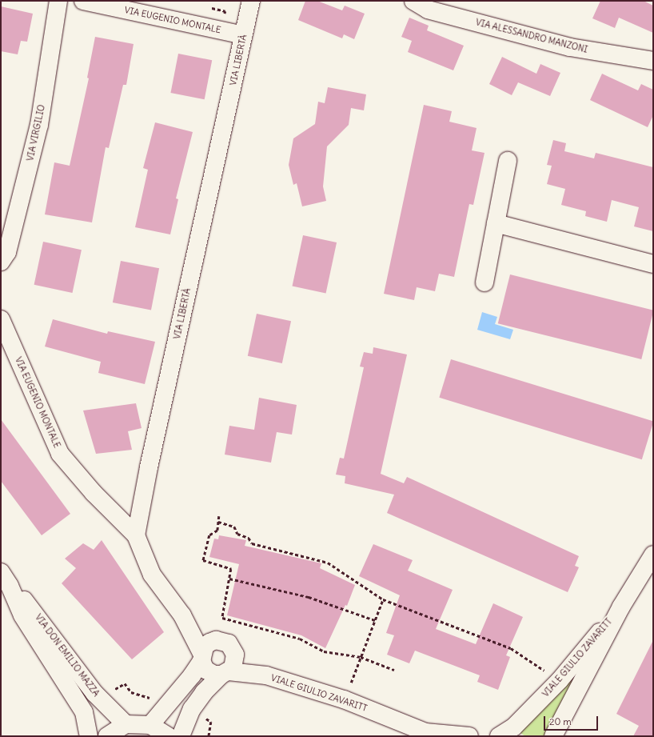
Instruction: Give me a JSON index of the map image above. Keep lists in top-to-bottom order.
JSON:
{
  "streets": {
    "street": [
      "VIA EUGENIO MONTALE",
      "VIA ALESSANDRO MANZONI",
      "VIA LIBERTÀ",
      "VIA VIRGILIO",
      "VIA DON EMILIO MAZZA",
      "VIALE GIULIO ZAVARITT"
    ]
  },
  "crossings": [
    ["VIA EUGENIO MONTALE", "VIA LIBERTÀ"]
  ],
  "scale_bar": "20 m"
}
